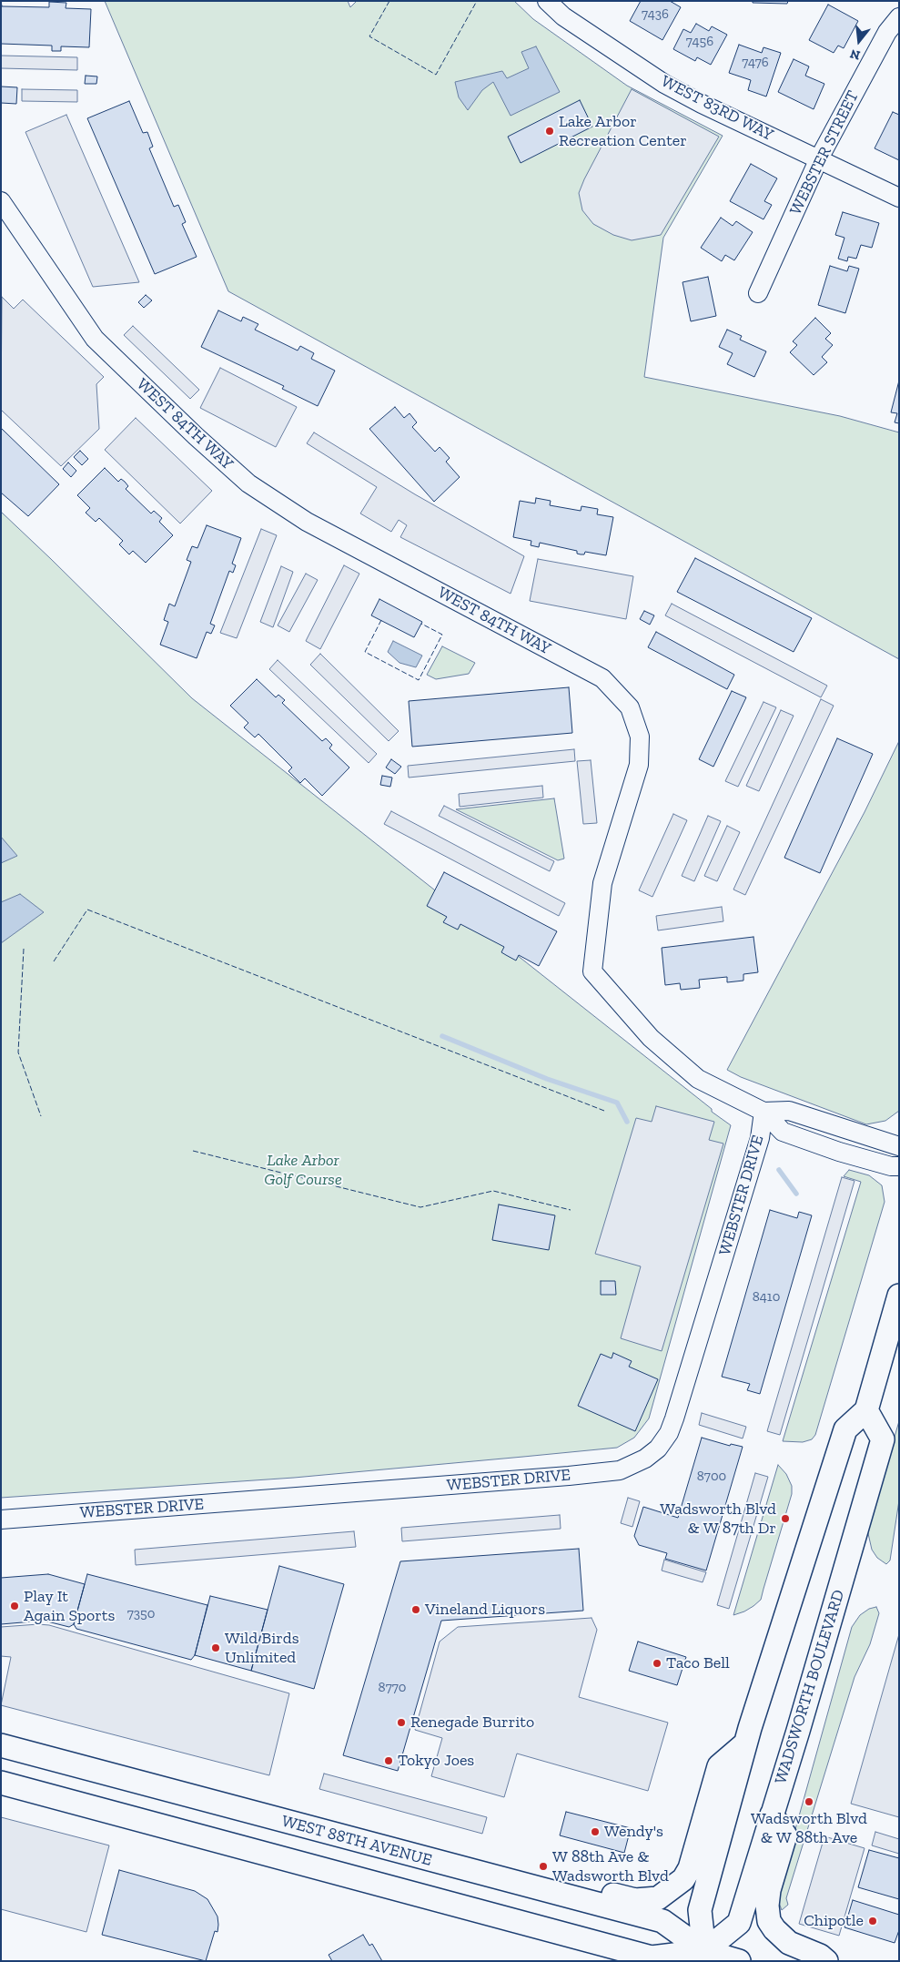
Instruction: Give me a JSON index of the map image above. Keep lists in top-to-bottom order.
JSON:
{
  "streets": {
    "main road": ["WADSWORTH BOULEVARD", "WEST 88TH AVENUE"],
    "street": [
      "WEST 83RD WAY",
      "WEBSTER STREET",
      "WEST 84TH WAY",
      "WEBSTER DRIVE"
    ]
  },
  "crossings": [
    ["WEST 83RD WAY", "WEBSTER STREET"],
    ["WEST 84TH WAY", "WEBSTER DRIVE"],
    ["WADSWORTH BOULEVARD", "WEST 88TH AVENUE"]
  ],
  "parks": ["Lake Arbor Golf Course"],
  "places": [
    "Lake Arbor Recreation Center",
    "Wadsworth Blvd & W 87th Dr",
    "Play It Again Sports",
    "Vineland Liquors",
    "Wild Birds Unlimited",
    "Taco Bell",
    "Renegade Burrito",
    "Tokyo Joes",
    "Wadsworth Blvd & W 88th Ave",
    "Wendy's",
    "W 88th Ave & Wadsworth Blvd",
    "Chipotle"
  ],
  "house_numbers": [
    "7436",
    "7456",
    "7476",
    "8410",
    "8700",
    "7350",
    "8770"
  ],
  "north": "bottom"
}
